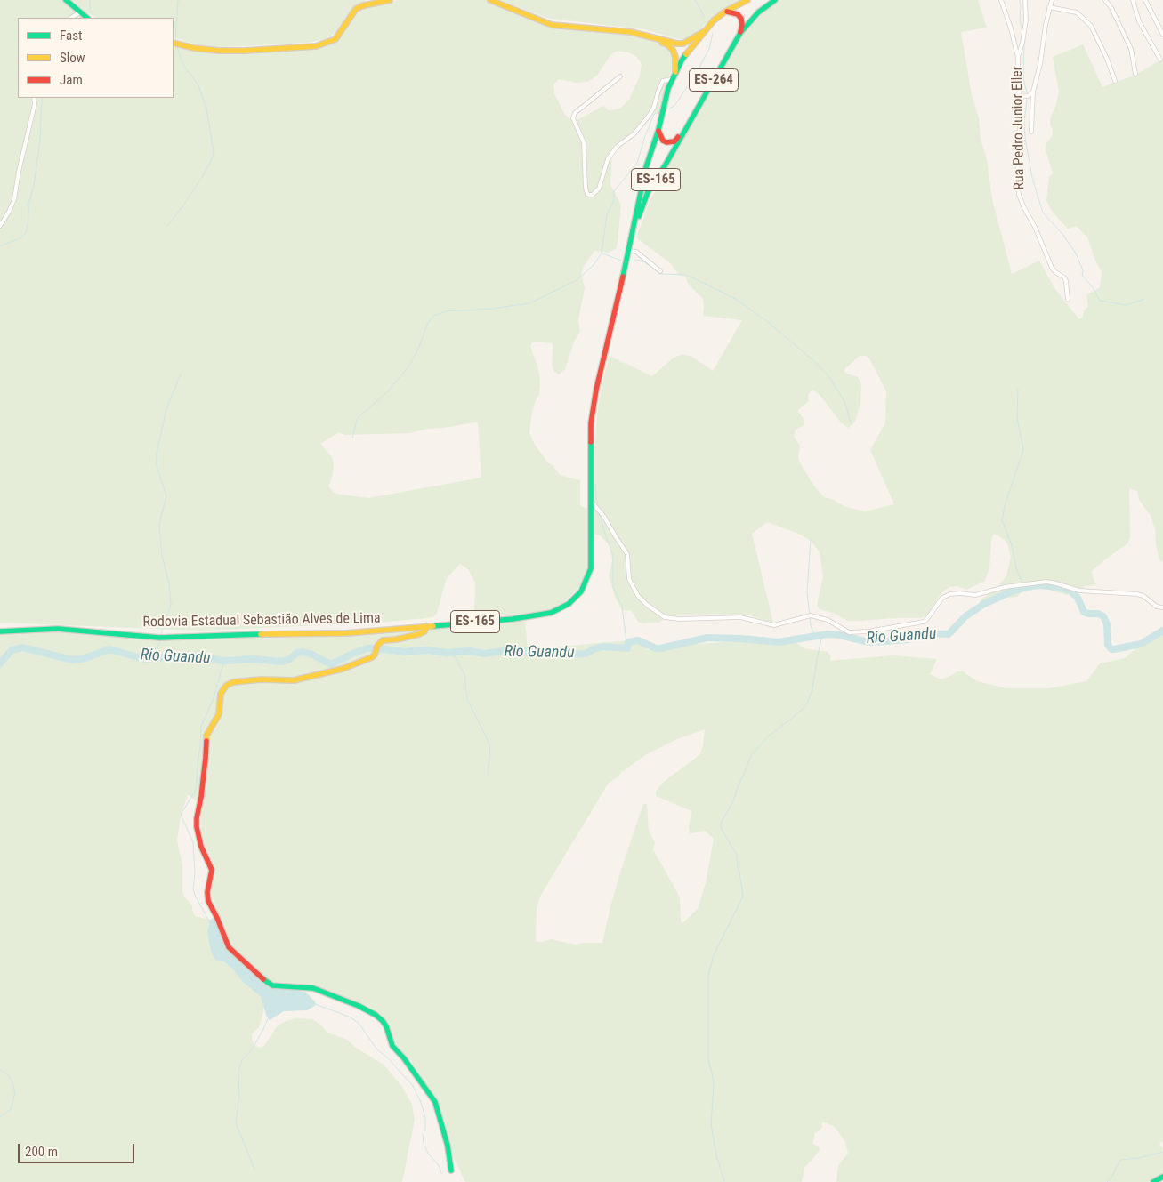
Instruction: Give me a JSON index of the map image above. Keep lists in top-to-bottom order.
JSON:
{
  "streets": {
    "main road": ["ES-264", "ES-165", "Rodovia Estadual Sebastião Alves de Lima"],
    "street": ["Rua Pedro Junior Eller"]
  },
  "water": ["Rio Guandu"],
  "legend": ["Fast", "Slow", "Jam"],
  "scale_bar": "200 m"
}
